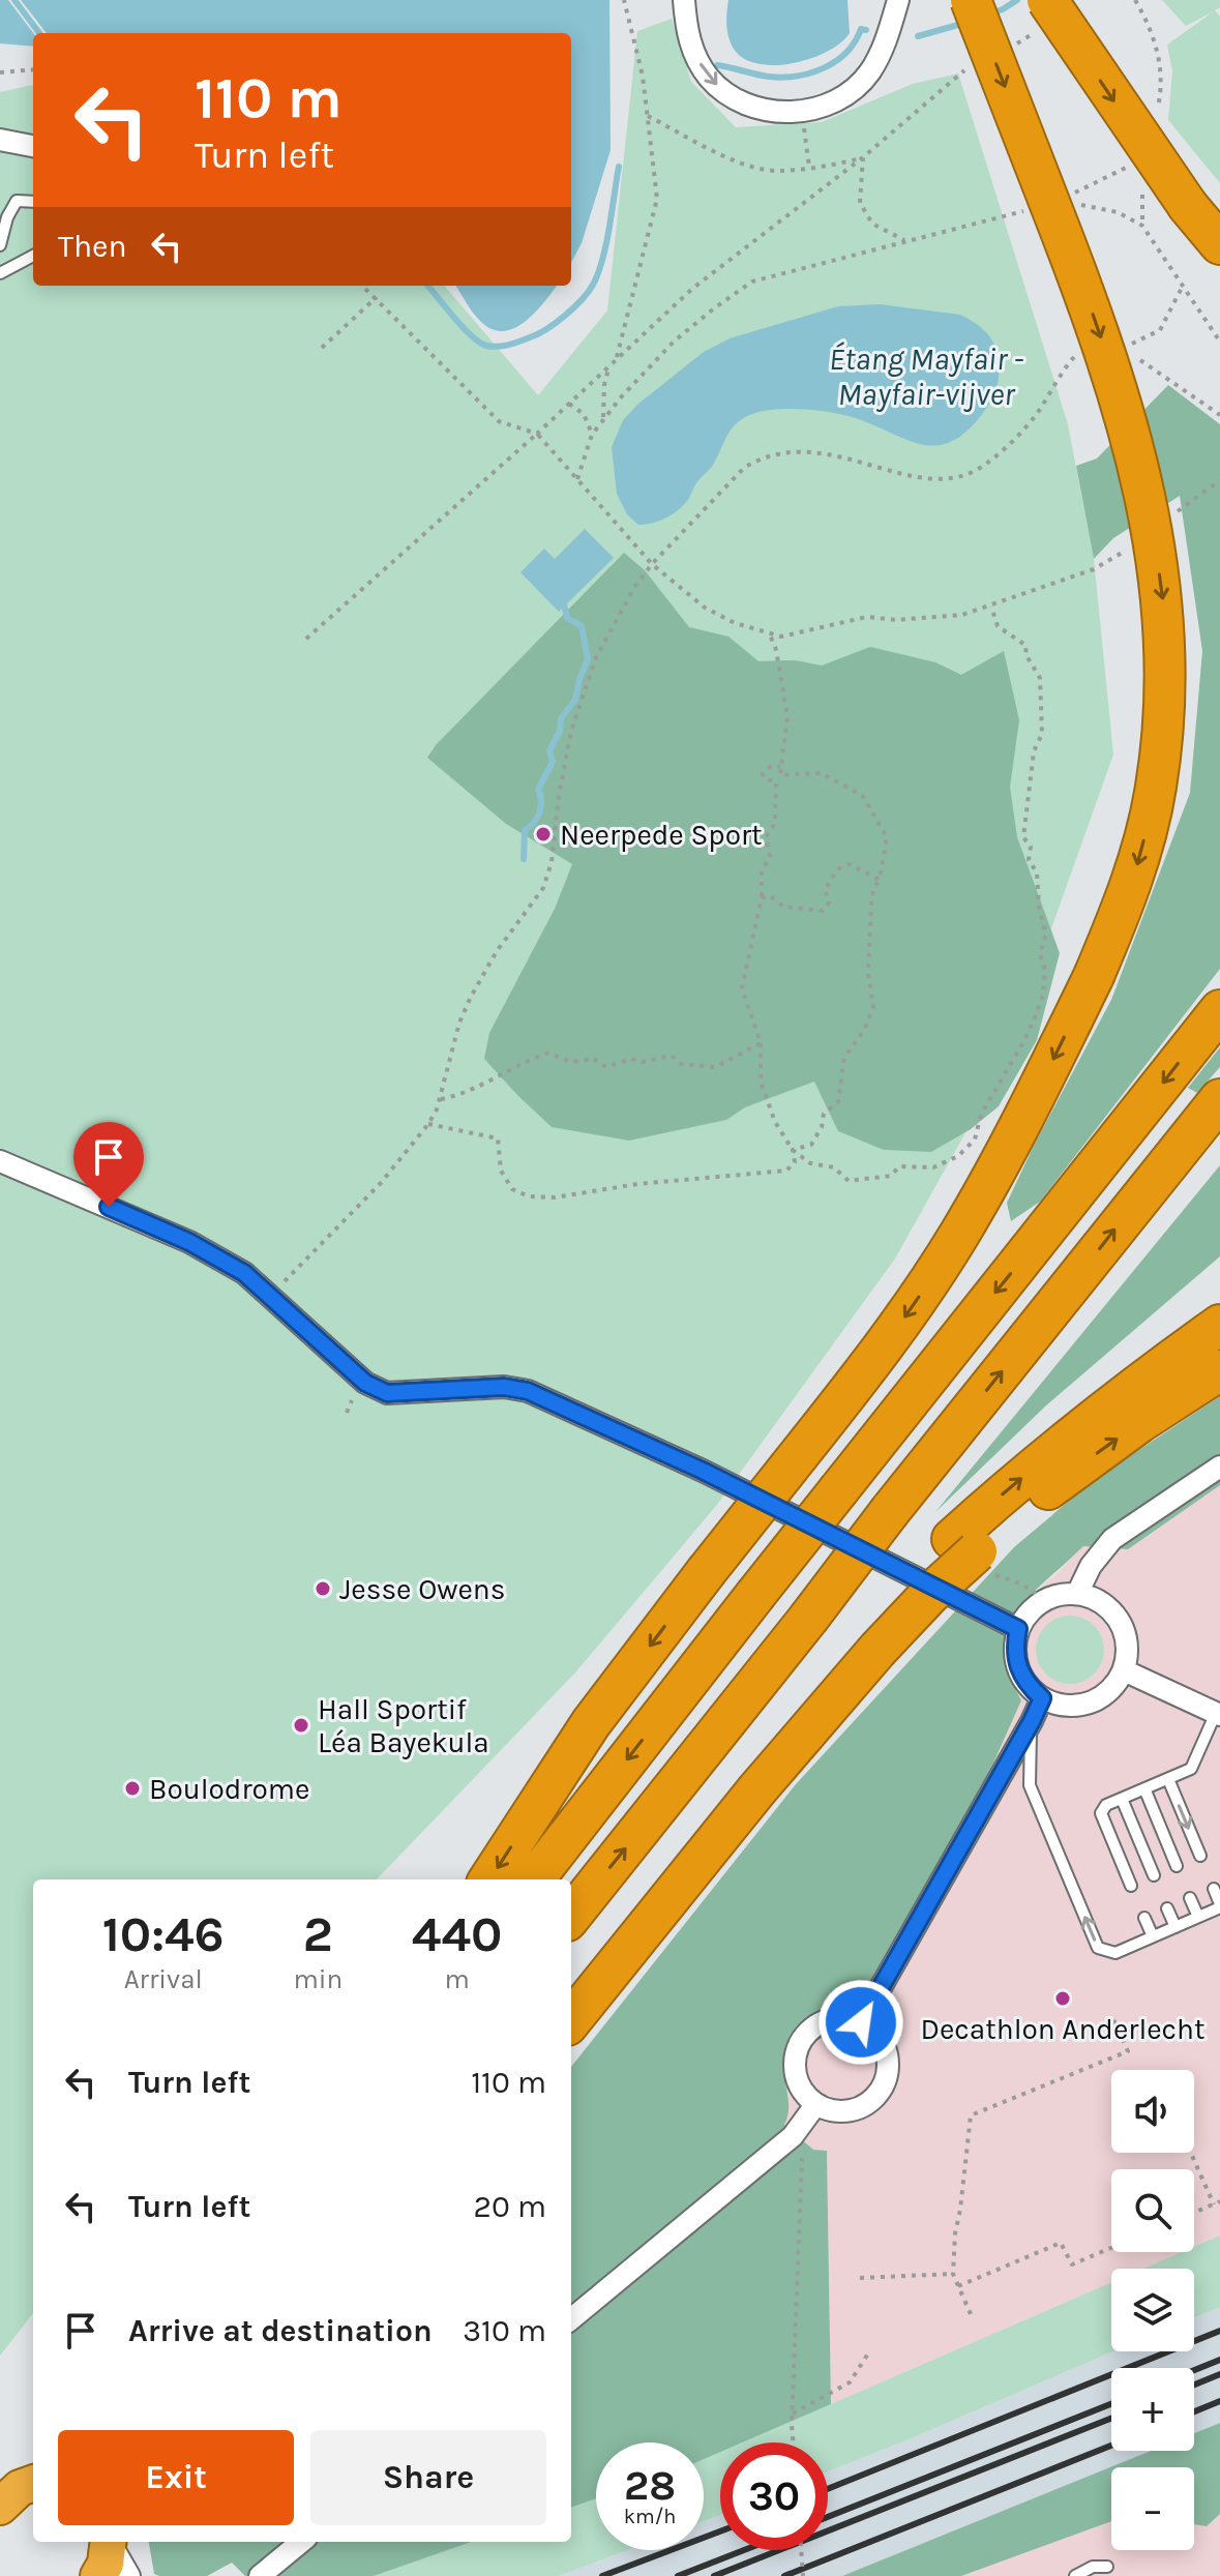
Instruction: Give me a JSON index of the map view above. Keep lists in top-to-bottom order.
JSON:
{
  "water": ["Étang Mayfair - Mayfair-vijver"],
  "places": [
    "Neerpede Sport",
    "Jesse Owens",
    "Hall Sportif Léa Bayekula",
    "Boulodrome",
    "Decathlon Anderlecht"
  ],
  "page": {
    "turn": ["110 m", "Turn left"],
    "then": "Then",
    "eta": [
      "10:46",
      "Arrival",
      "2",
      "min",
      "440",
      "m"
    ],
    "list": [
      {
        "name": "Turn left",
        "value": "110 m"
      },
      {
        "name": "Turn left",
        "value": "20 m"
      },
      {
        "name": "Arrive at destination",
        "value": "310 m"
      }
    ],
    "map_buttons": ["+", "−"],
    "buttons": ["Exit", "Share"],
    "speed": "28 km/h",
    "limit": "30"
  }
}
